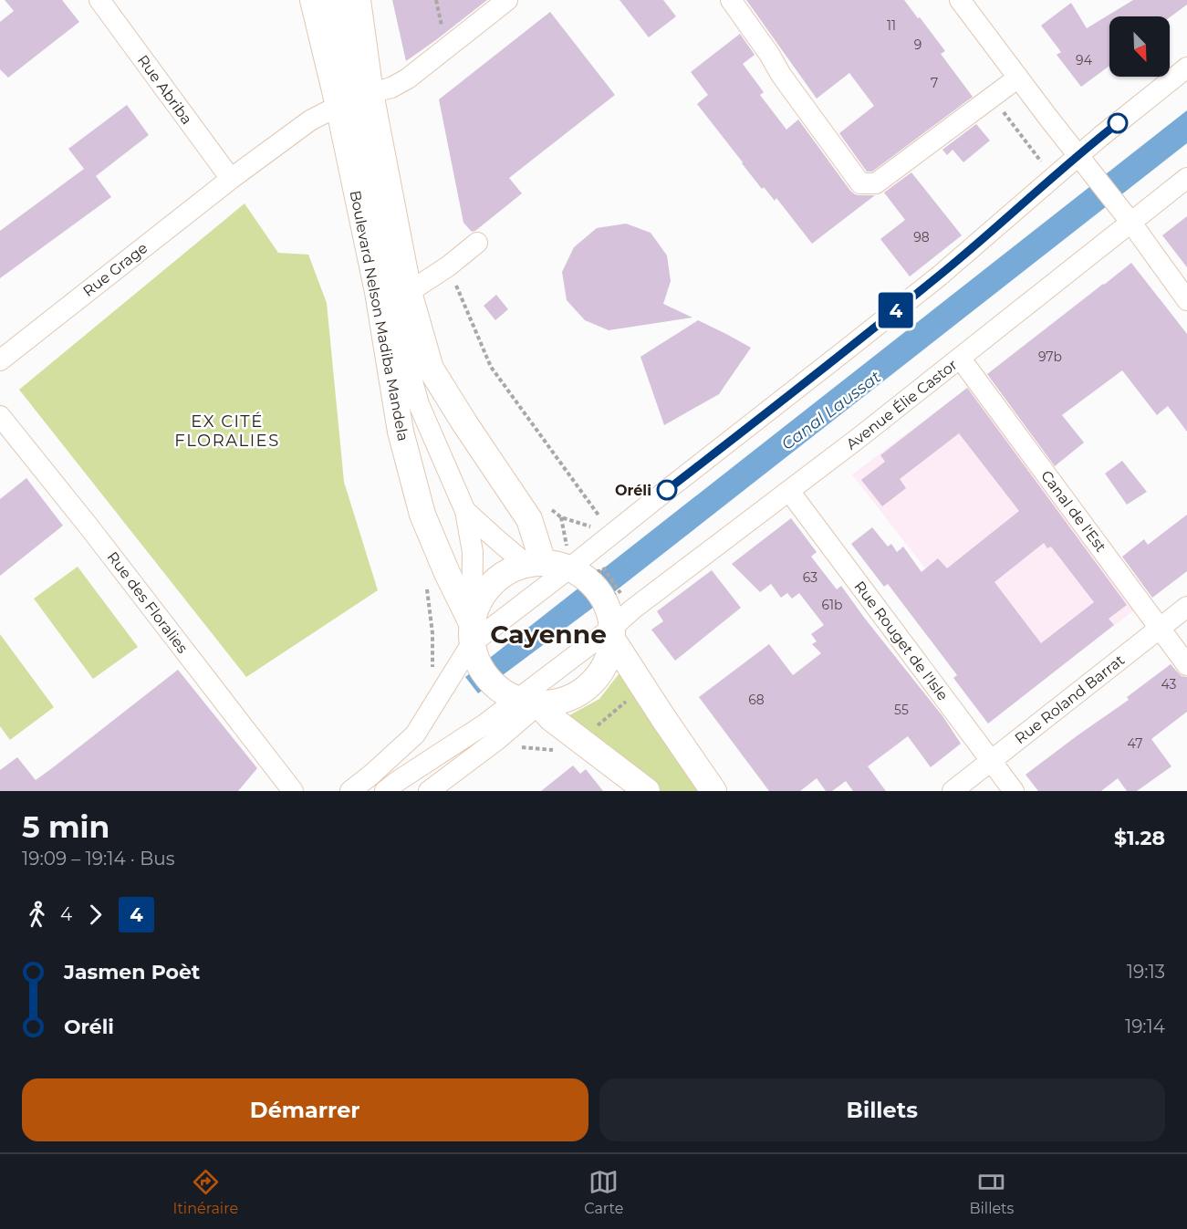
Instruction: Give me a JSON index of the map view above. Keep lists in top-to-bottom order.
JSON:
{
  "streets": {
    "main road": ["Boulevard Nelson Madiba Mandela"],
    "street": [
      "Rue Abriba",
      "Rue Grage",
      "Avenue Élie Castor",
      "Canal de l'Est",
      "Rue des Floralies",
      "Rue Rouget de l'Isle",
      "Rue Roland Barrat"
    ]
  },
  "crossings": [
    ["Rue Abriba", "Rue Grage"],
    ["Rue Grage", "Boulevard Nelson Madiba Mandela"],
    ["Boulevard Nelson Madiba Mandela", "Avenue Élie Castor"],
    ["Avenue Élie Castor", "Canal de l'Est"],
    ["Avenue Élie Castor", "Rue Rouget de l'Isle"],
    ["Canal de l'Est", "Rue Roland Barrat"],
    ["Rue Rouget de l'Isle", "Rue Roland Barrat"]
  ],
  "districts": ["EX CITÉ FLORALIES", "Cayenne"],
  "water": ["Canal Laussat"],
  "places": ["Oréli"],
  "lines": ["bus line 4"],
  "house_numbers": [
    "11",
    "9",
    "94",
    "7",
    "98",
    "97b",
    "63",
    "61b",
    "43",
    "68",
    "55",
    "47"
  ],
  "north": "bottom right",
  "page": {
    "on_map": "4",
    "heading": ["5 min", "19:09 – 19:14 · Bus", "$1.28"],
    "legs": ["4", "4"],
    "list": [
      {
        "name": "Jasmen Poèt",
        "value": "19:13"
      },
      {
        "name": "Oréli",
        "value": "19:14"
      }
    ],
    "buttons": ["Démarrer", "Billets"],
    "tabs": ["Itinéraire", "Carte", "Billets"]
  }
}
